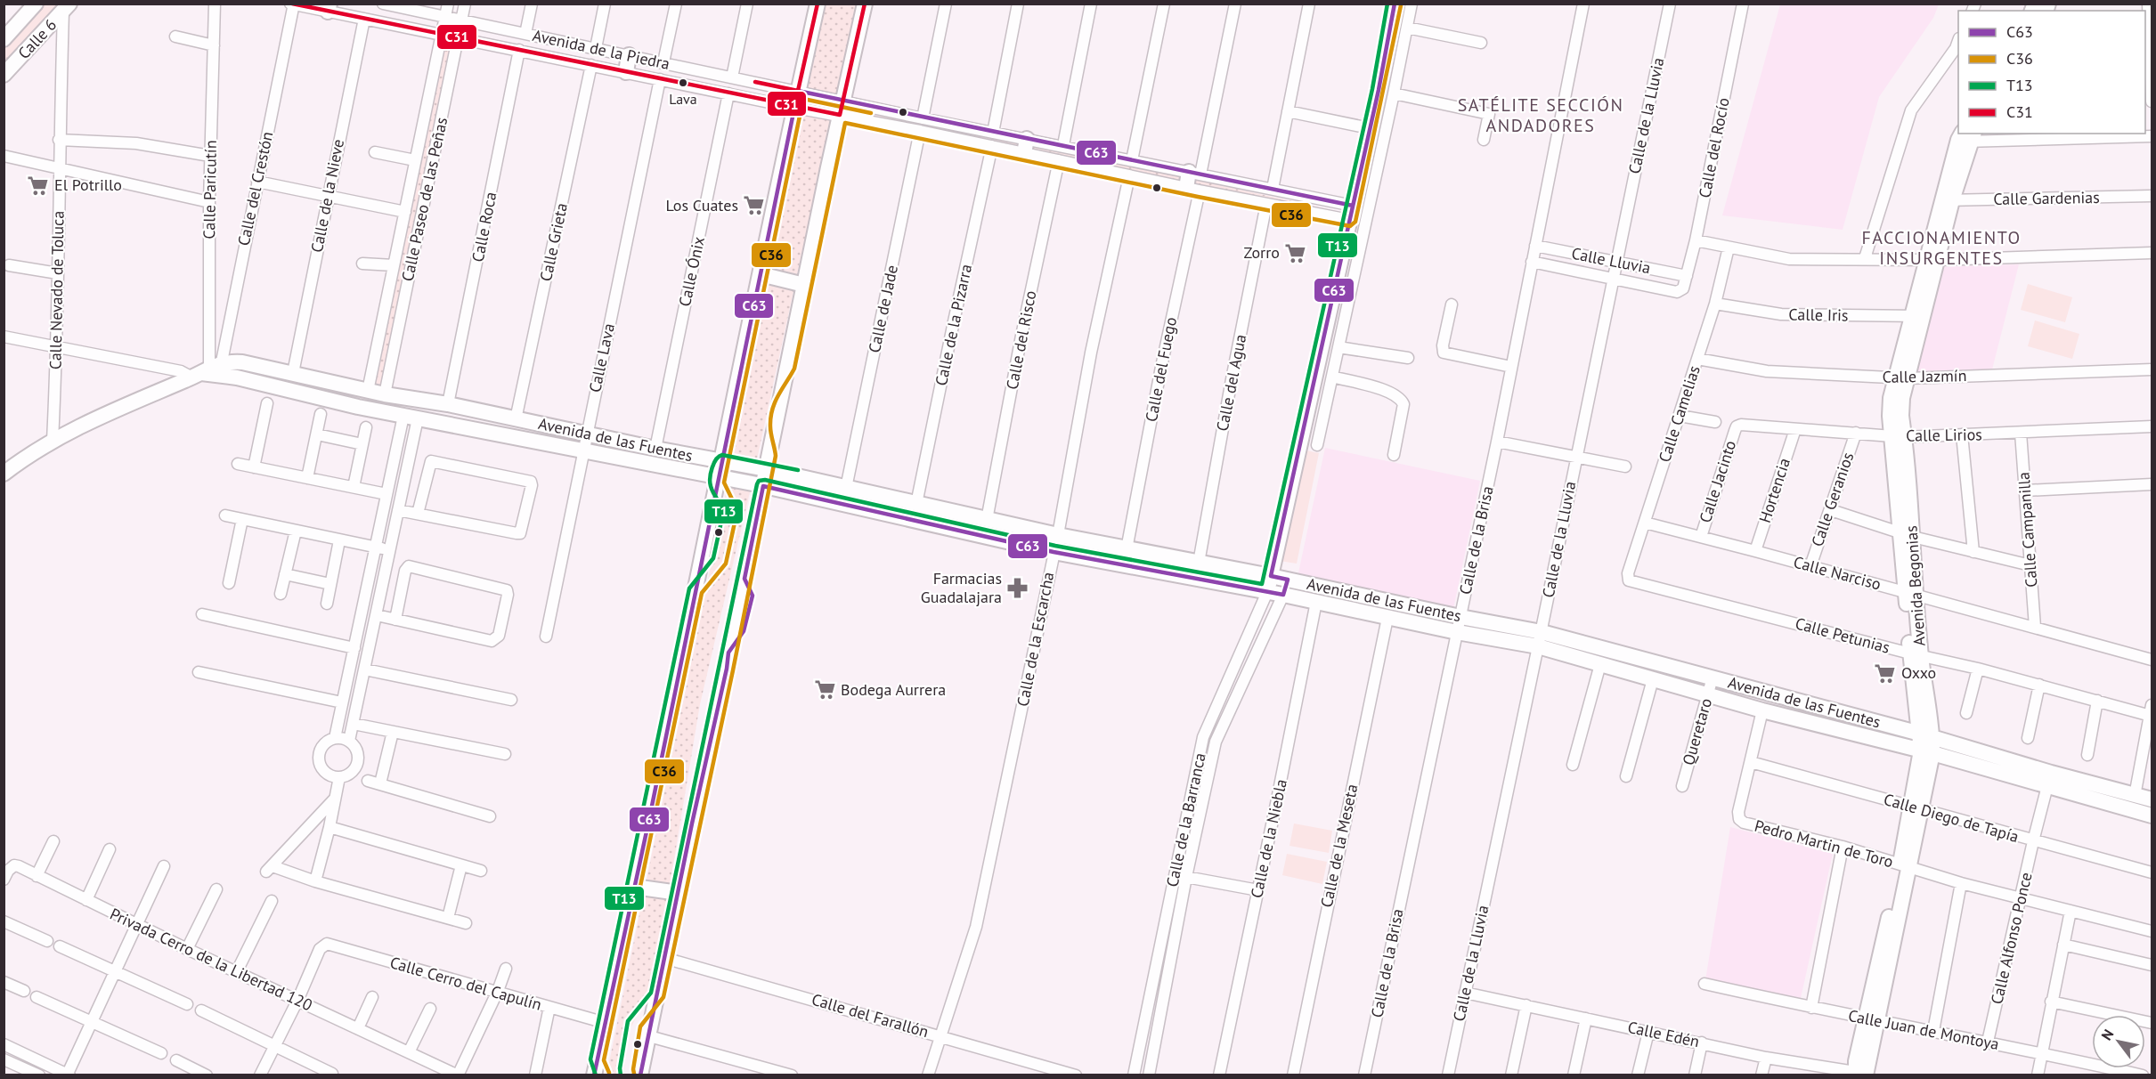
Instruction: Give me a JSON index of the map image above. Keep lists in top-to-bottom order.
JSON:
{
  "streets": {
    "main road": [
      "Calle 6",
      "Avenida de las Fuentes",
      "Avenida Begonias",
      "Calle de la Barranca"
    ],
    "street": [
      "Avenida de la Piedra",
      "Calle de la Lluvia",
      "Calle del Rocío",
      "Calle del Crestón",
      "Calle Paricutín",
      "Calle de la Nieve",
      "Calle Gardenias",
      "Calle Paseo de las Peñas",
      "Calle Roca",
      "Calle Grieta",
      "Calle Lluvia",
      "Calle Ónix",
      "Calle Nevado de Toluca",
      "Calle de Jade",
      "Calle Iris",
      "Calle de la Pizarra",
      "Calle del Risco",
      "Calle Lava",
      "Calle del Fuego",
      "Calle Jazmín",
      "Calle del Agua",
      "Calle Camelias",
      "Calle Lirios",
      "Calle Jacinto",
      "Hortencia",
      "Calle Geranios",
      "Calle Campanilla",
      "Calle de la Brisa",
      "Calle Narciso",
      "Calle Petunias",
      "Calle de la Escarcha",
      "Queretaro",
      "Calle Diego de Tapía",
      "Calle de la Niebla",
      "Pedro Martin de Toro",
      "Calle de la Meseta",
      "Calle Alfonso Ponce",
      "Privada Cerro de la Libertad 120",
      "Calle Cerro del Capulín",
      "Calle del Farallón",
      "Calle Juan de Montoya",
      "Calle Edén"
    ]
  },
  "crossings": [
    ["Calle 6", "Calle Nevado de Toluca"],
    ["Avenida de la Piedra", "Calle del Crestón"],
    ["Avenida de la Piedra", "Calle de la Nieve"],
    ["Avenida de la Piedra", "Calle Paseo de las Peñas"],
    ["Avenida de la Piedra", "Calle Roca"],
    ["Avenida de la Piedra", "Calle Grieta"],
    ["Avenida de la Piedra", "Calle Ónix"],
    ["Avenida de la Piedra", "Calle de Jade"],
    ["Avenida de la Piedra", "Calle de la Pizarra"],
    ["Avenida de la Piedra", "Calle del Risco"],
    ["Avenida de la Piedra", "Calle Lava"],
    ["Avenida de la Piedra", "Calle del Fuego"],
    ["Avenida de la Piedra", "Calle del Agua"],
    ["Avenida de la Piedra", "Calle de la Escarcha"],
    ["Calle de la Lluvia", "Calle Lluvia"],
    ["Calle de la Lluvia", "Avenida de las Fuentes"],
    ["Calle de la Lluvia", "Calle Edén"],
    ["Calle del Rocío", "Calle Lluvia"],
    ["Calle del Crestón", "Calle Paricutín"],
    ["Calle del Crestón", "Avenida de las Fuentes"],
    ["Calle Paricutín", "Avenida de las Fuentes"],
    ["Calle de la Nieve", "Avenida de las Fuentes"],
    ["Calle Gardenias", "Avenida Begonias"],
    ["Calle Paseo de las Peñas", "Avenida de las Fuentes"],
    ["Calle Roca", "Avenida de las Fuentes"],
    ["Calle Grieta", "Avenida de las Fuentes"],
    ["Calle Lluvia", "Calle de la Brisa"],
    ["Calle Ónix", "Avenida de las Fuentes"],
    ["Calle Nevado de Toluca", "Avenida de las Fuentes"],
    ["Calle de Jade", "Avenida de las Fuentes"],
    ["Calle Iris", "Calle Camelias"],
    ["Calle Iris", "Avenida Begonias"],
    ["Calle de la Pizarra", "Avenida de las Fuentes"],
    ["Calle del Risco", "Avenida de las Fuentes"],
    ["Calle Lava", "Avenida de las Fuentes"],
    ["Calle del Fuego", "Avenida de las Fuentes"],
    ["Calle Jazmín", "Calle Camelias"],
    ["Calle Jazmín", "Avenida Begonias"],
    ["Calle del Agua", "Avenida de las Fuentes"],
    ["Calle Camelias", "Calle Narciso"],
    ["Calle Camelias", "Calle Petunias"],
    ["Calle Lirios", "Calle Jacinto"],
    ["Calle Lirios", "Hortencia"],
    ["Calle Lirios", "Calle Geranios"],
    ["Calle Lirios", "Calle Campanilla"],
    ["Calle Lirios", "Avenida Begonias"],
    ["Avenida de las Fuentes", "Calle de la Brisa"],
    ["Avenida de las Fuentes", "Avenida Begonias"],
    ["Avenida de las Fuentes", "Calle de la Escarcha"],
    ["Avenida de las Fuentes", "Queretaro"],
    ["Avenida de las Fuentes", "Calle de la Barranca"],
    ["Avenida de las Fuentes", "Calle de la Niebla"],
    ["Avenida de las Fuentes", "Calle de la Meseta"],
    ["Avenida de las Fuentes", "Calle Alfonso Ponce"],
    ["Calle Jacinto", "Calle Narciso"],
    ["Hortencia", "Calle Narciso"],
    ["Calle Geranios", "Calle Narciso"],
    ["Calle Campanilla", "Calle Narciso"],
    ["Calle Narciso", "Avenida Begonias"],
    ["Avenida Begonias", "Calle Petunias"],
    ["Avenida Begonias", "Calle Diego de Tapía"],
    ["Avenida Begonias", "Pedro Martin de Toro"],
    ["Avenida Begonias", "Calle Juan de Montoya"],
    ["Avenida Begonias", "Calle Edén"],
    ["Calle de la Escarcha", "Calle del Farallón"],
    ["Calle Diego de Tapía", "Pedro Martin de Toro"],
    ["Calle Diego de Tapía", "Calle Alfonso Ponce"],
    ["Pedro Martin de Toro", "Calle Alfonso Ponce"],
    ["Calle Alfonso Ponce", "Calle Juan de Montoya"],
    ["Privada Cerro de la Libertad 120", "Calle Cerro del Capulín"]
  ],
  "districts": ["SATÉLITE SECCIÓN ANDADORES", "FACCIONAMIENTO INSURGENTES"],
  "places": {
    "other": ["Lava"],
    "supermarket": [
      "El Potrillo",
      "Los Cuates",
      "Zorro",
      "Oxxo",
      "Bodega Aurrera"
    ],
    "pharmacy": ["Farmacias Guadalajara"]
  },
  "lines": [
    "transit line C63",
    "transit line T13",
    "transit line C31",
    "transit line C36"
  ],
  "legend": [
    "C63",
    "C36",
    "T13",
    "C31"
  ],
  "north": "top left"
}
